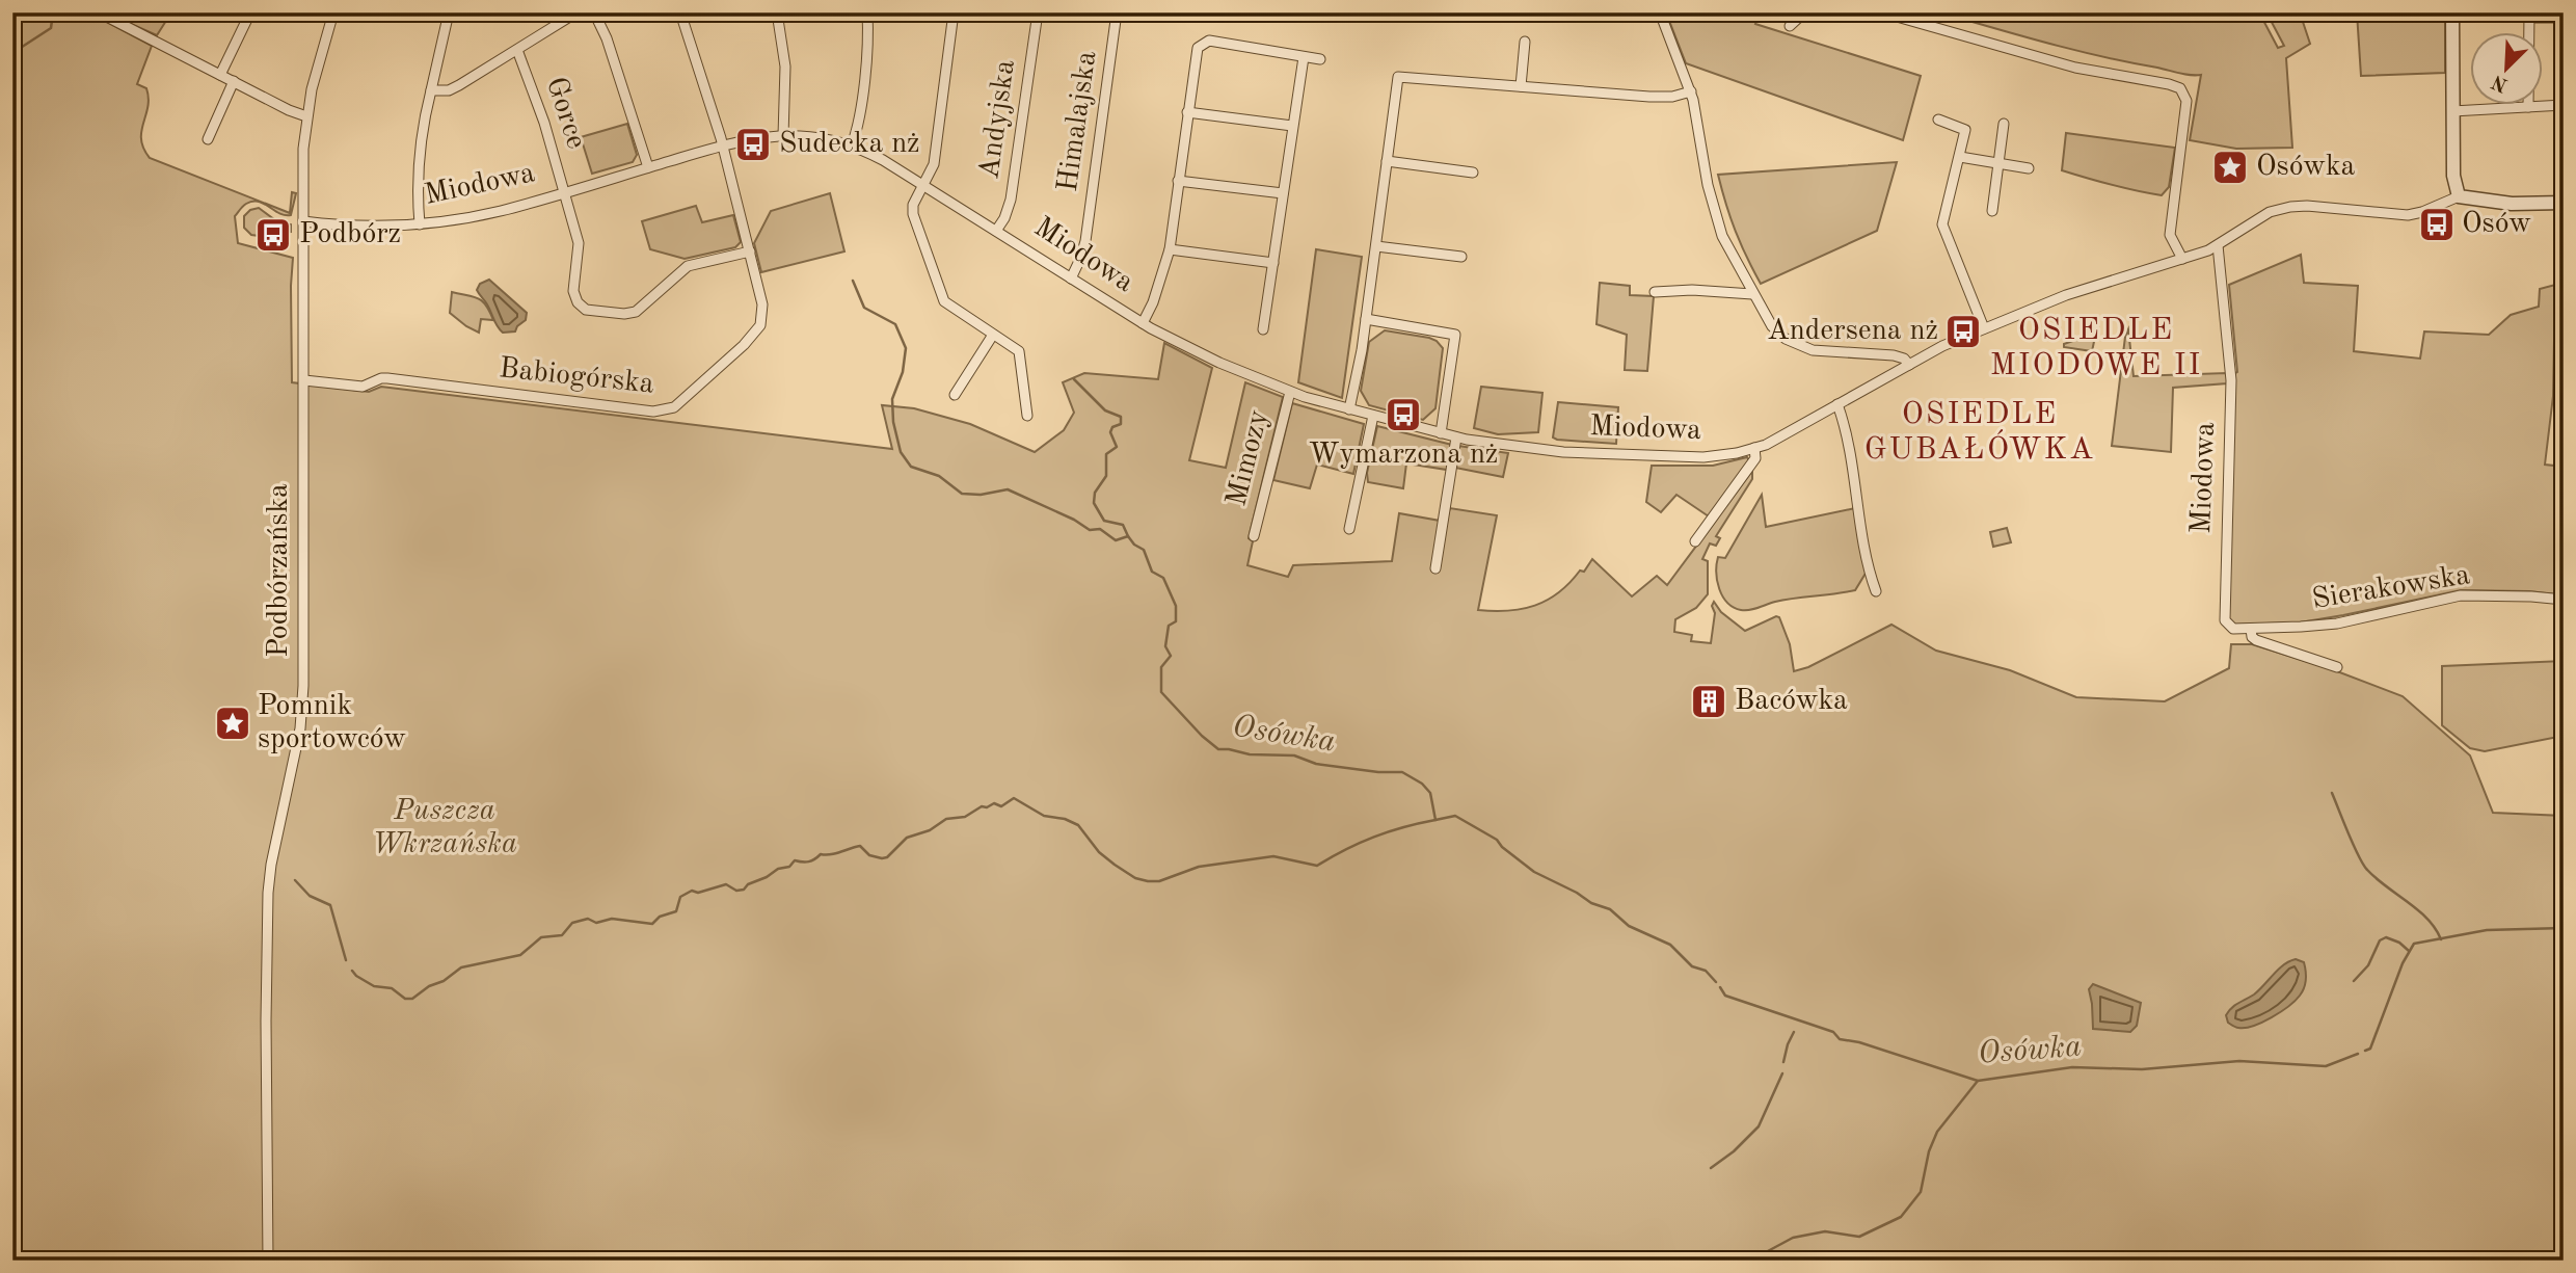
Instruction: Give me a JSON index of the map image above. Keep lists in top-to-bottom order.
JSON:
{
  "streets": {
    "street": [
      "Gorce",
      "Andyjska",
      "Himalajska",
      "Miodowa",
      "Babiogórska",
      "Mimozy",
      "Podbórzańska",
      "Sierakowska"
    ]
  },
  "crossings": [
    ["Gorce", "Miodowa"],
    ["Gorce", "Babiogórska"],
    ["Andyjska", "Miodowa"],
    ["Himalajska", "Miodowa"],
    ["Miodowa", "Babiogórska"],
    ["Miodowa", "Mimozy"],
    ["Miodowa", "Podbórzańska"],
    ["Miodowa", "Sierakowska"],
    ["Babiogórska", "Podbórzańska"]
  ],
  "districts": ["OSIEDLE MIODOWE II", "OSIEDLE GUBAŁÓWKA"],
  "water": ["Osówka"],
  "parks": ["Puszcza Wkrzańska"],
  "places": {
    "bus stop": [
      "Sudecka nż",
      "Osów",
      "Podbórz",
      "Andersena nż",
      "Wymarzona nż"
    ],
    "place": ["Osówka", "Pomnik sportowców"],
    "building": ["Bacówka"]
  },
  "north": "bottom left"
}
